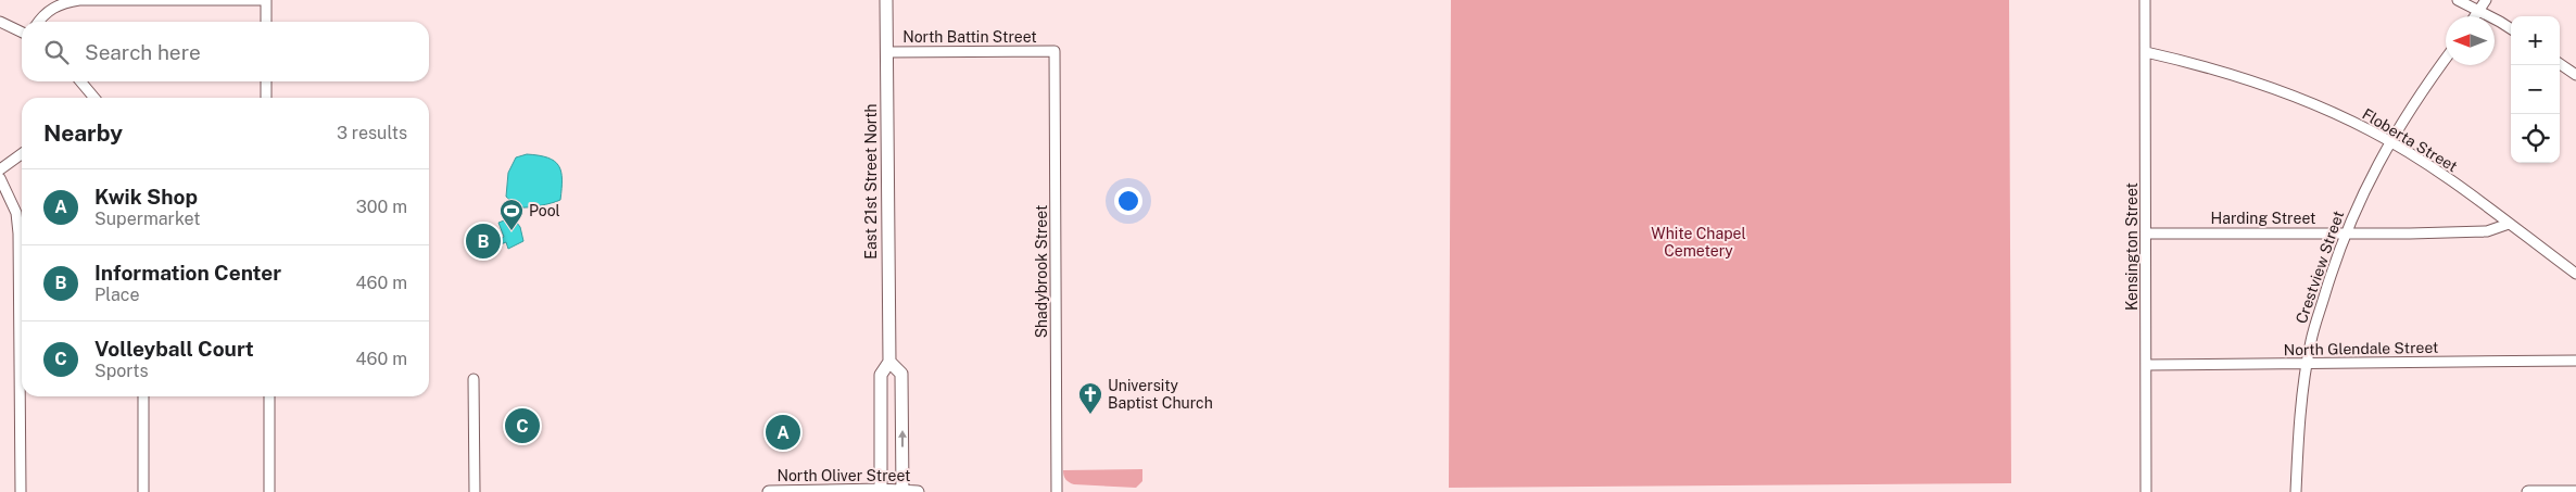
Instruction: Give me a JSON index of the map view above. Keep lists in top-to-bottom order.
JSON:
{
  "streets": {
    "main road": ["East 21st Street North", "North Oliver Street"],
    "street": [
      "North Battin Street",
      "Floberta Street",
      "Harding Street",
      "Kensington Street",
      "Crestview Street",
      "Shadybrook Street",
      "North Glendale Street"
    ]
  },
  "crossings": [
    ["North Battin Street", "East 21st Street North"],
    ["North Battin Street", "Shadybrook Street"],
    ["Floberta Street", "Harding Street"],
    ["Floberta Street", "Kensington Street"],
    ["Floberta Street", "Crestview Street"],
    ["East 21st Street North", "North Oliver Street"],
    ["Harding Street", "Kensington Street"],
    ["Harding Street", "Crestview Street"],
    ["Kensington Street", "North Glendale Street"],
    ["Crestview Street", "North Glendale Street"]
  ],
  "parks": ["White Chapel Cemetery"],
  "places": {
    "sports": ["Pool"],
    "church": ["University Baptist Church"]
  },
  "north": "left",
  "page": {
    "map_buttons": ["+", "−"],
    "search": "Search here",
    "heading": ["Nearby", "3 results"],
    "list": [
      {
        "mark": "A",
        "name": "Kwik Shop",
        "note": "Supermarket",
        "value": "300 m"
      },
      {
        "mark": "B",
        "name": "Information Center",
        "note": "Place",
        "value": "460 m"
      },
      {
        "mark": "C",
        "name": "Volleyball Court",
        "note": "Sports",
        "value": "460 m"
      }
    ],
    "pins": ["B", "C", "A"]
  }
}
